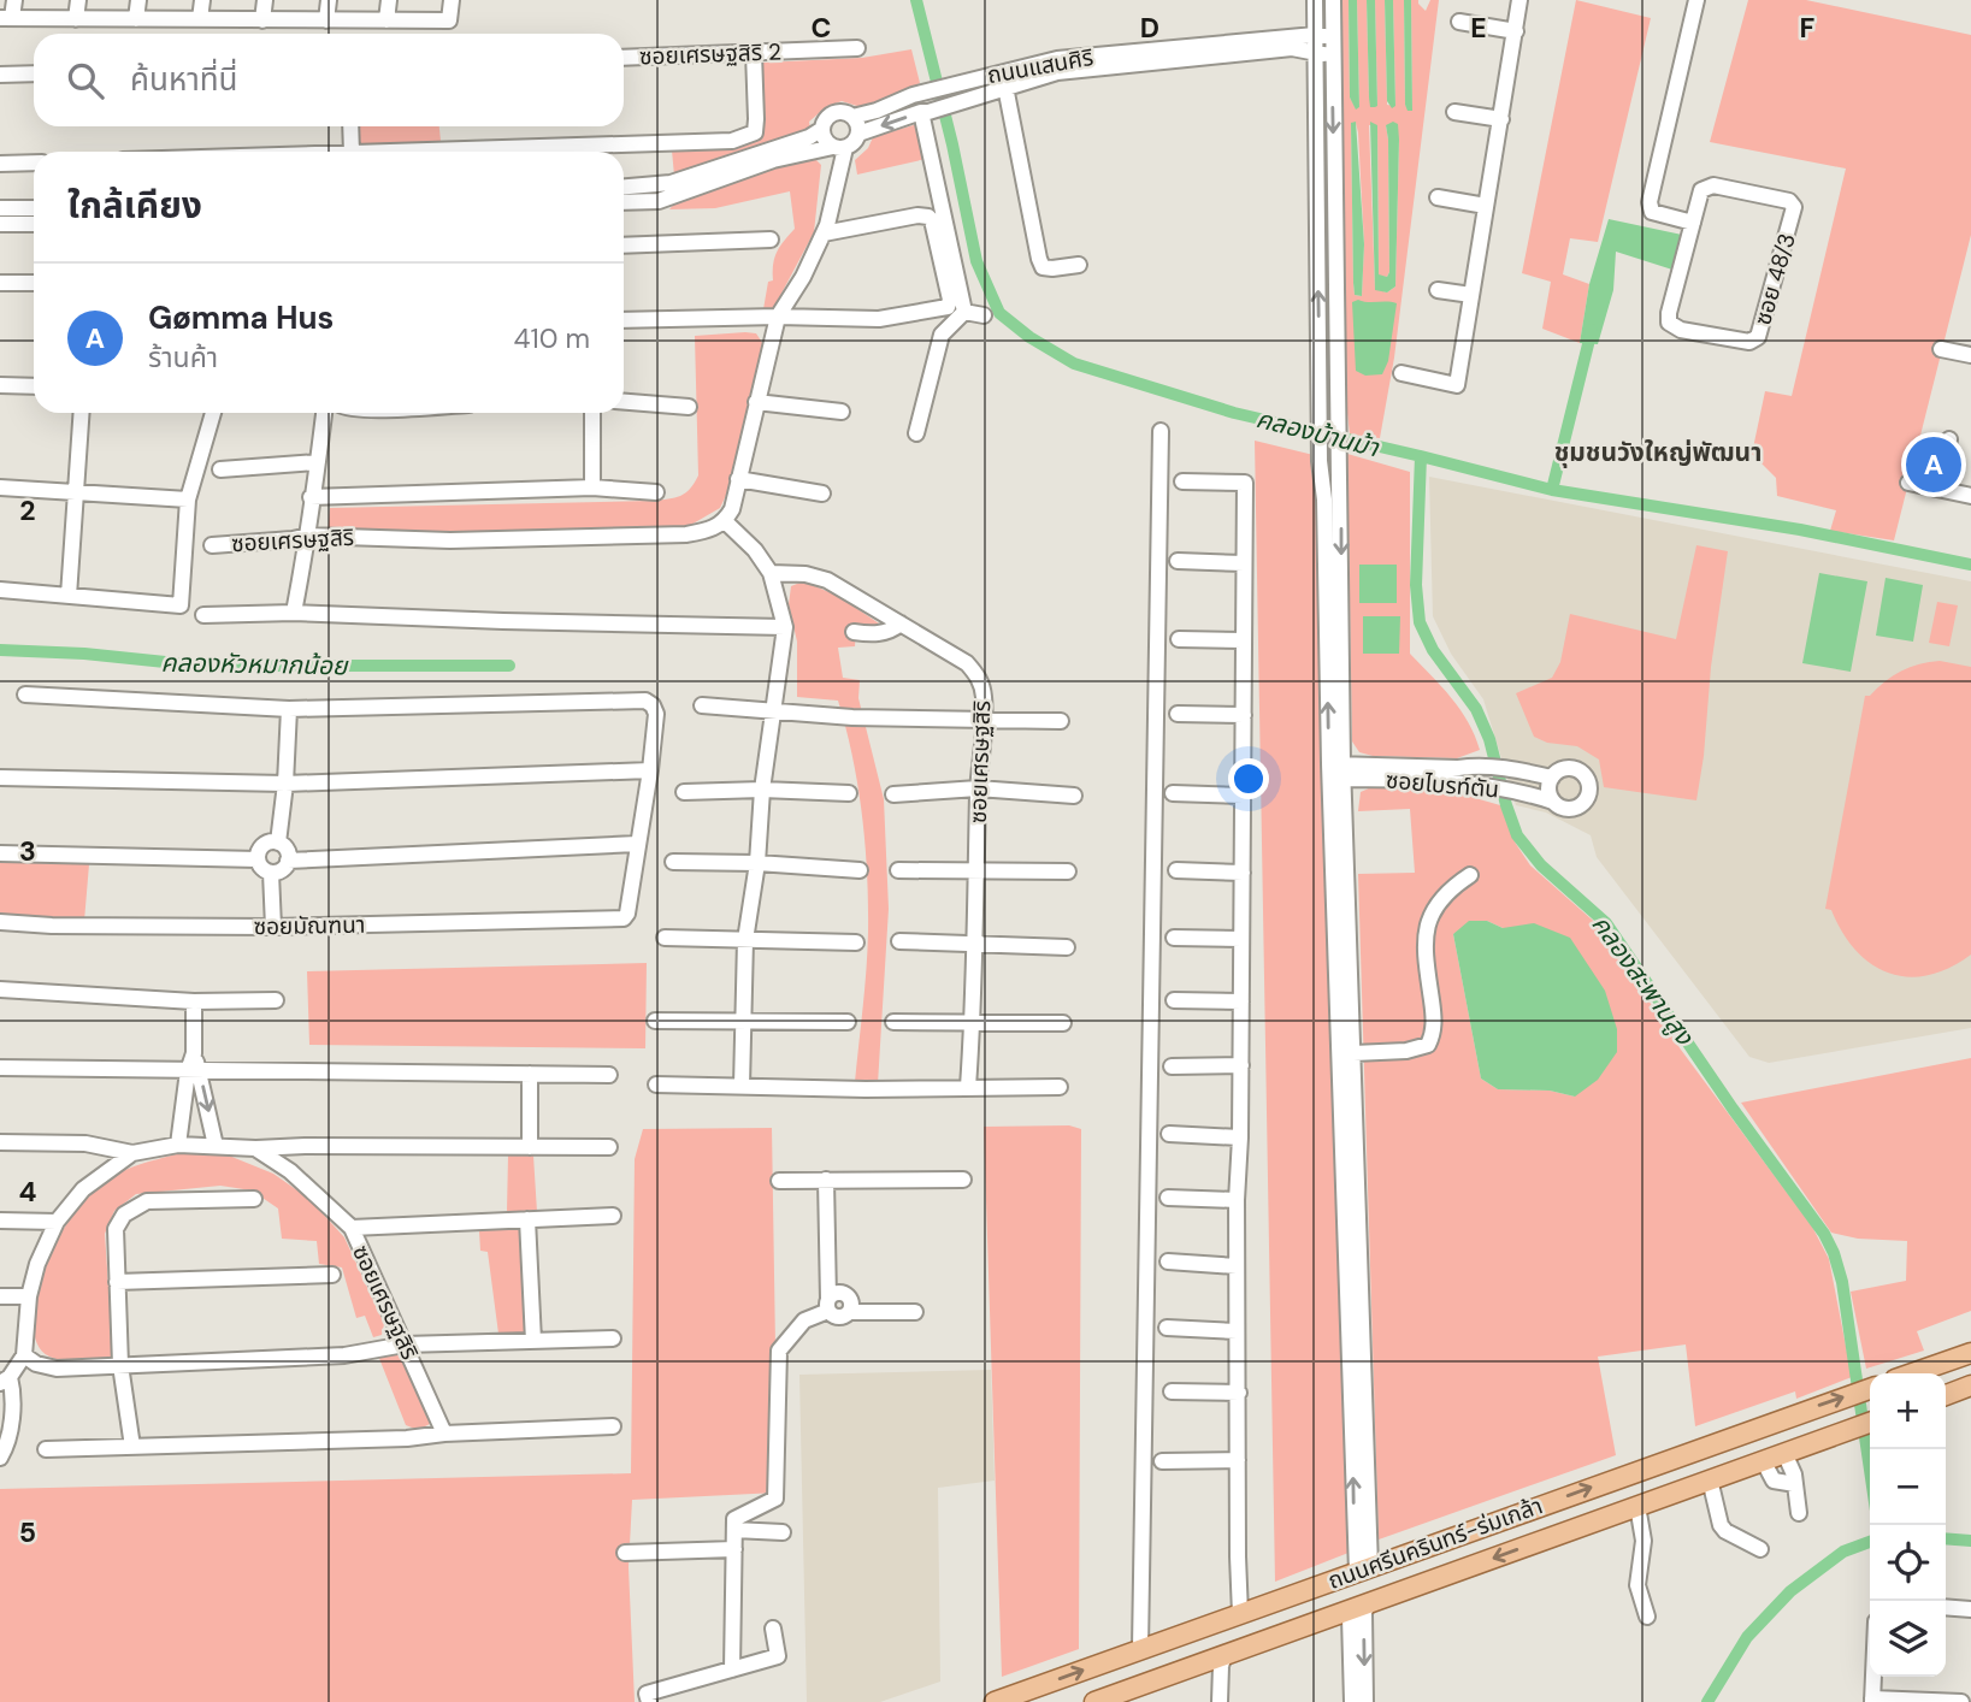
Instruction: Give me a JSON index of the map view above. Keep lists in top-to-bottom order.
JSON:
{
  "streets": {
    "main road": ["ถนนศรีนครินทร์-ร่มเกล้า"],
    "street": [
      "ซอยเศรษฐสิริ 2",
      "ถนนแสนศิริ",
      "ซอย 48/3",
      "ซอยเศรษฐสิริ",
      "ซอยไบรท์ตัน",
      "ซอยมัณฑนา"
    ]
  },
  "districts": ["ชุมชนวังใหญ่พัฒนา"],
  "water": ["คลองบ้านม้า", "คลองหัวหมากน้อย", "คลองสะพานสูง"],
  "page": {
    "search": "ค้นหาที่นี่",
    "heading": "ใกล้เคียง",
    "list": [
      {
        "mark": "A",
        "name": "Gømma Hus",
        "note": "ร้านค้า",
        "value": "410 m"
      }
    ],
    "pins": "A",
    "map_buttons": ["+", "−"]
  },
  "grid": {
    "columns": [
      "C",
      "D",
      "E",
      "F"
    ],
    "rows": [
      "2",
      "3",
      "4",
      "5"
    ]
  }
}
